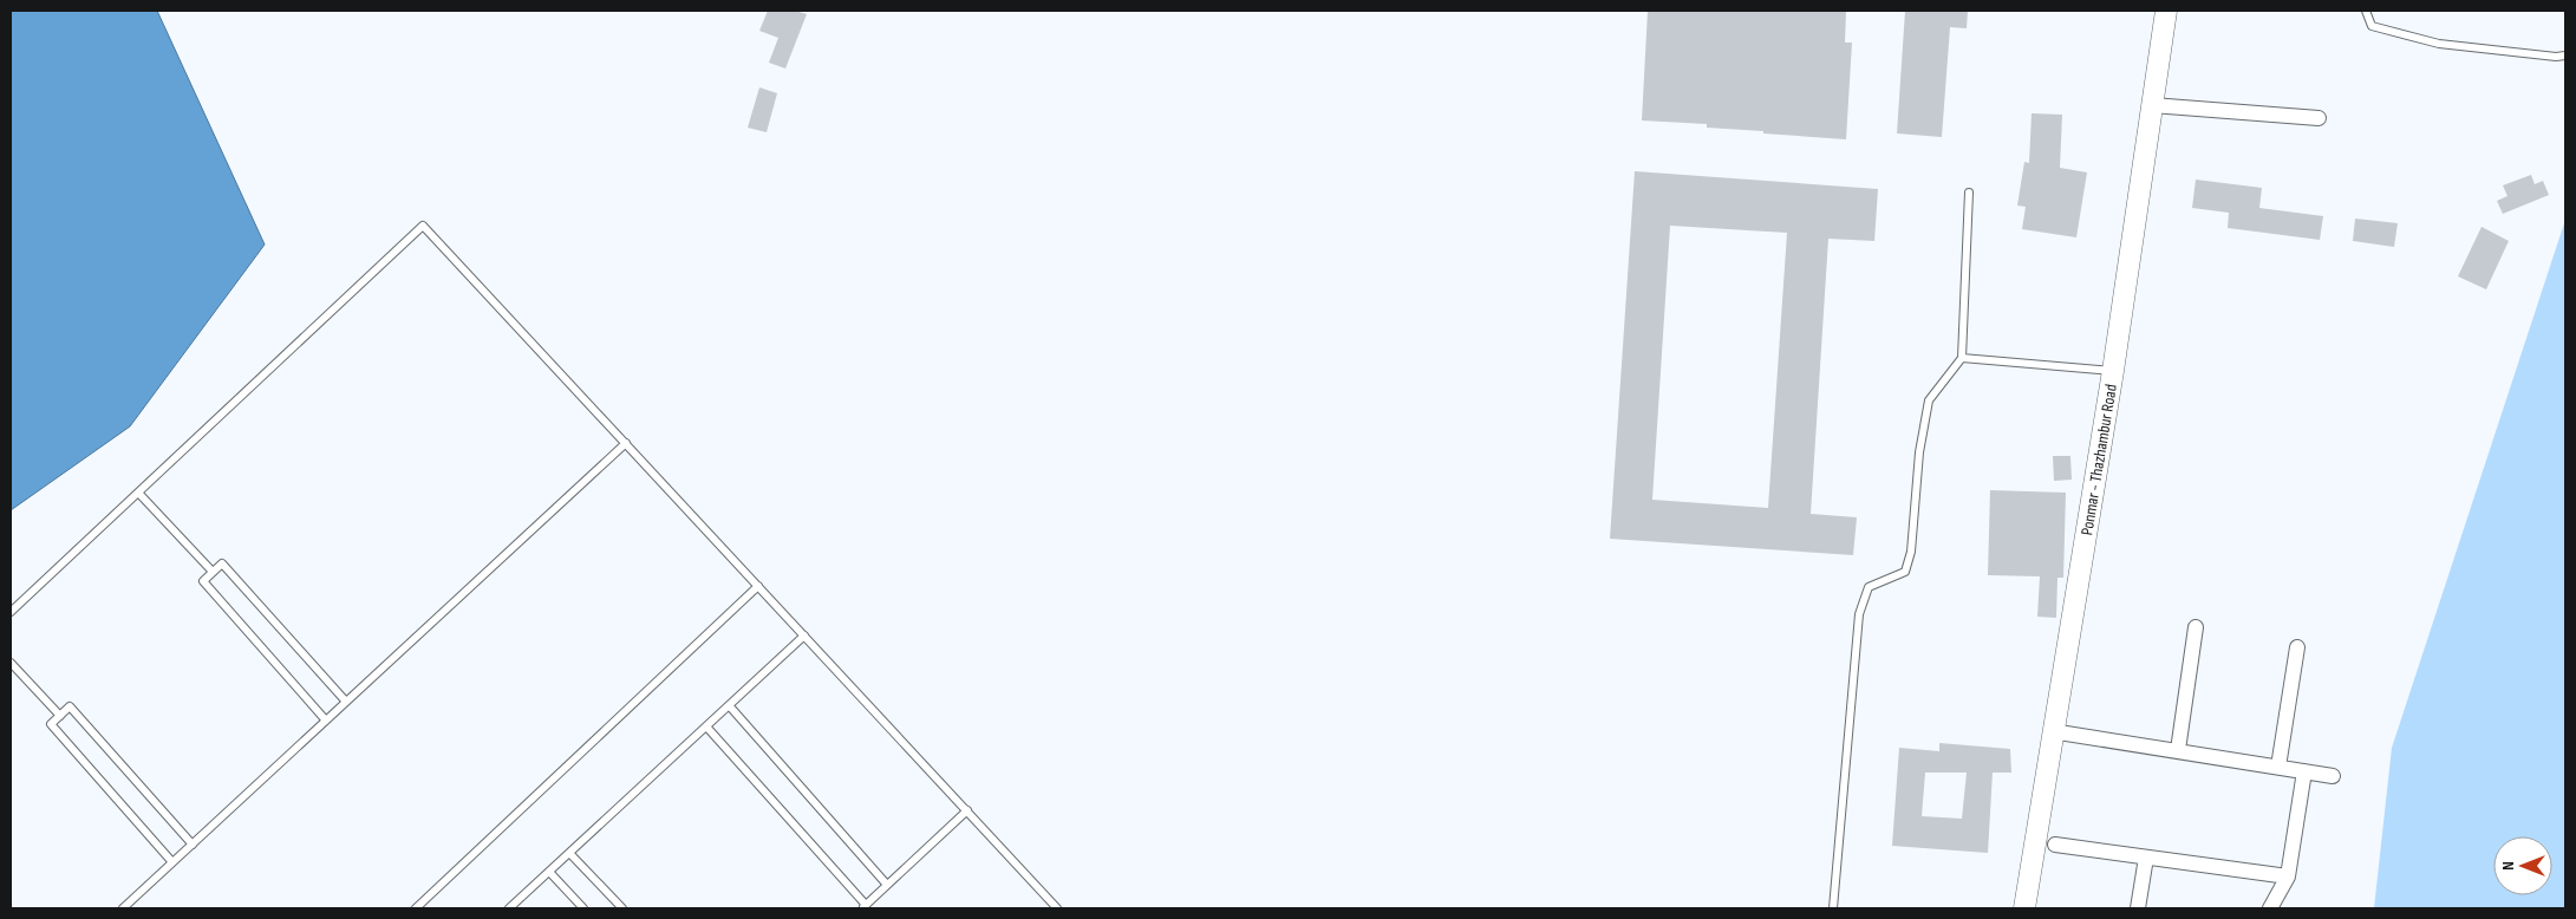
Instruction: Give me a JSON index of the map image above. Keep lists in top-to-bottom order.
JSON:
{
  "streets": {
    "street": ["Ponmar - Thazhambur Road"]
  },
  "north": "left"
}
